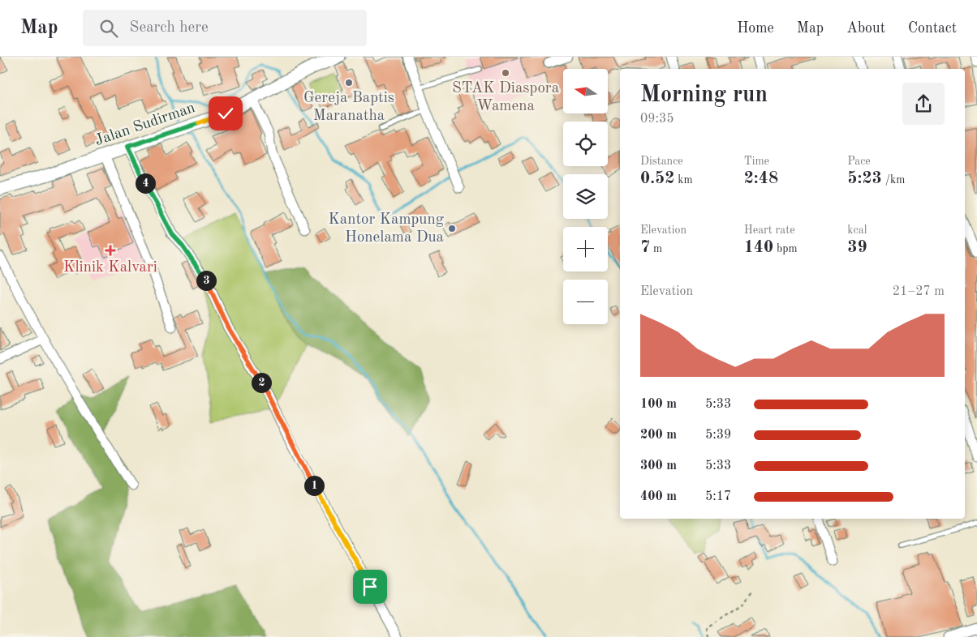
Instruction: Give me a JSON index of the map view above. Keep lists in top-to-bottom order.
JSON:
{
  "streets": {
    "street": ["Jalan Sudirman"]
  },
  "places": {
    "other": ["STAK Diaspora Wamena", "Gereja Baptis Maranatha", "Kantor Kampung Honelama Dua"],
    "health": ["Klinik Kalvari"]
  },
  "north": "left",
  "page": {
    "header": "Map",
    "search": "Search here",
    "nav": [
      "Home",
      "Map",
      "About",
      "Contact"
    ],
    "map_buttons": ["+", "−"],
    "heading": ["Morning run", "09:35"],
    "stats": [
      ["Distance", "0.52 km"],
      ["Time", "2:48"],
      ["Pace", "5:23 /km"],
      ["Elevation", "7 m"],
      ["Heart rate", "140 bpm"],
      ["kcal", "39"]
    ],
    "pins": [
      "4",
      "3",
      "2",
      "1"
    ],
    "chart": ["Elevation", "21–27 m"],
    "list": [
      {
        "name": "100 m",
        "note": "5:33"
      },
      {
        "name": "200 m",
        "note": "5:39"
      },
      {
        "name": "300 m",
        "note": "5:33"
      },
      {
        "name": "400 m",
        "note": "5:17"
      }
    ]
  }
}
